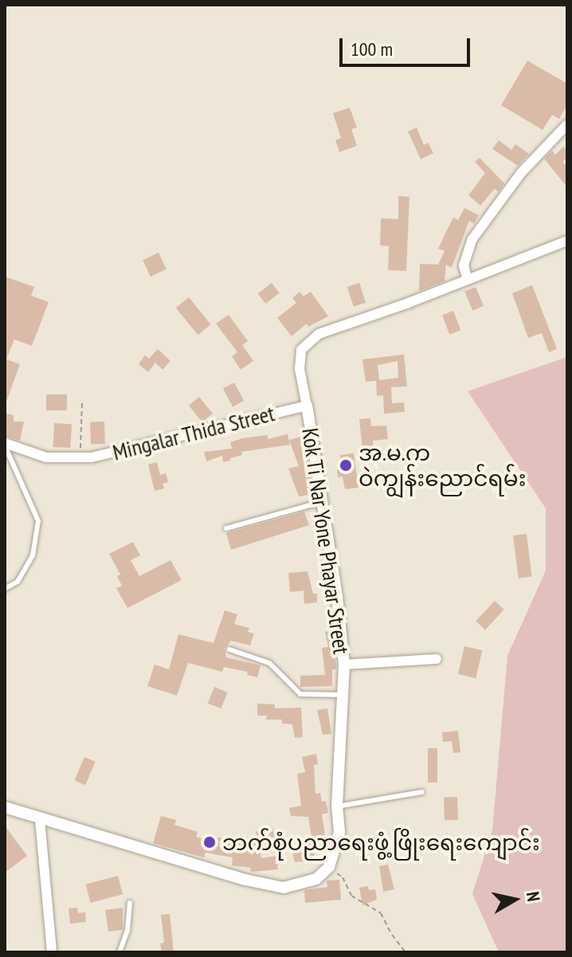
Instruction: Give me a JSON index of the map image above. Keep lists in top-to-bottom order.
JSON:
{
  "streets": {
    "street": ["Mingalar Thida Street", "Kok Ti Nar Yone Phayar Street"]
  },
  "crossings": [
    ["Mingalar Thida Street", "Kok Ti Nar Yone Phayar Street"]
  ],
  "places": ["အ.မ.က ဝဲကျွန်းညောင်ရမ်း", "ဘက်စုံပညာရေးဖွံ့ဖြိုးရေးကျောင်း"],
  "scale_bar": "100 m",
  "north": "right"
}
